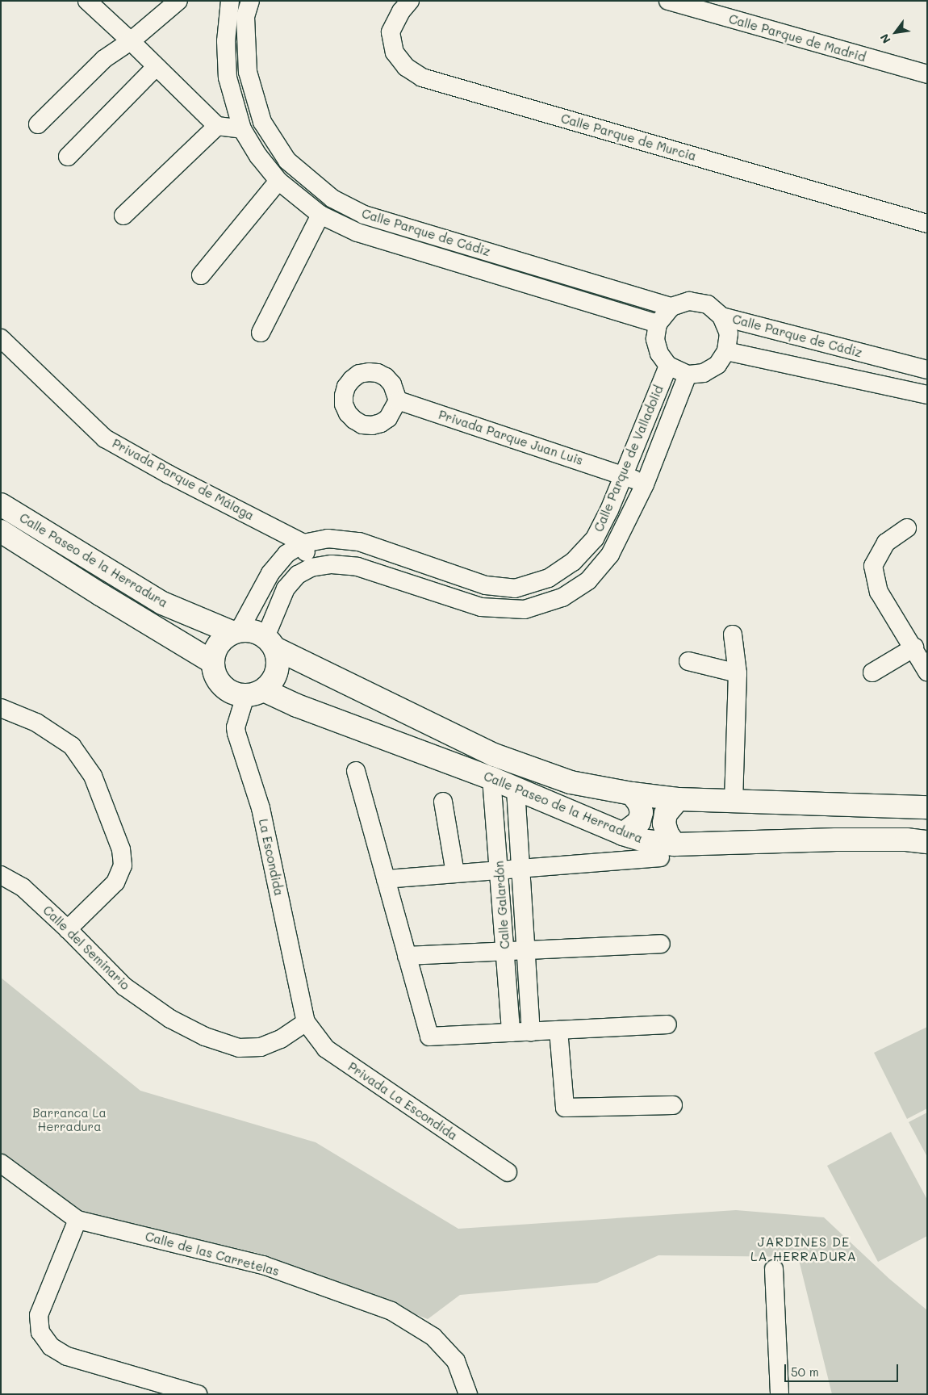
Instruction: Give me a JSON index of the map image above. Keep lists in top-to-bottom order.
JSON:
{
  "streets": {
    "main road": ["Calle Paseo de la Herradura"],
    "street": [
      "Calle Parque de Madrid",
      "Calle Parque de Murcia",
      "Calle Parque de Cádiz",
      "Privada Parque Juan Luis",
      "Calle Parque de Valladolid",
      "Privada Parque de Málaga",
      "La Escondida",
      "Calle Galardón",
      "Calle del Seminario",
      "Privada La Escondida",
      "Calle de las Carretelas"
    ]
  },
  "crossings": [
    ["Calle Parque de Cádiz", "Calle Parque de Valladolid"],
    ["Privada Parque Juan Luis", "Calle Parque de Valladolid"],
    ["Calle Parque de Valladolid", "Privada Parque de Málaga"],
    ["Calle Parque de Valladolid", "Calle Paseo de la Herradura"],
    ["Calle Parque de Valladolid", "La Escondida"],
    ["Calle Paseo de la Herradura", "La Escondida"],
    ["Calle Paseo de la Herradura", "Calle Galardón"],
    ["La Escondida", "Calle del Seminario"],
    ["La Escondida", "Privada La Escondida"],
    ["Calle del Seminario", "Privada La Escondida"]
  ],
  "districts": ["JARDINES DE LA HERRADURA"],
  "parks": ["Barranca La Herradura"],
  "scale_bar": "50 m",
  "north": "bottom left"
}
